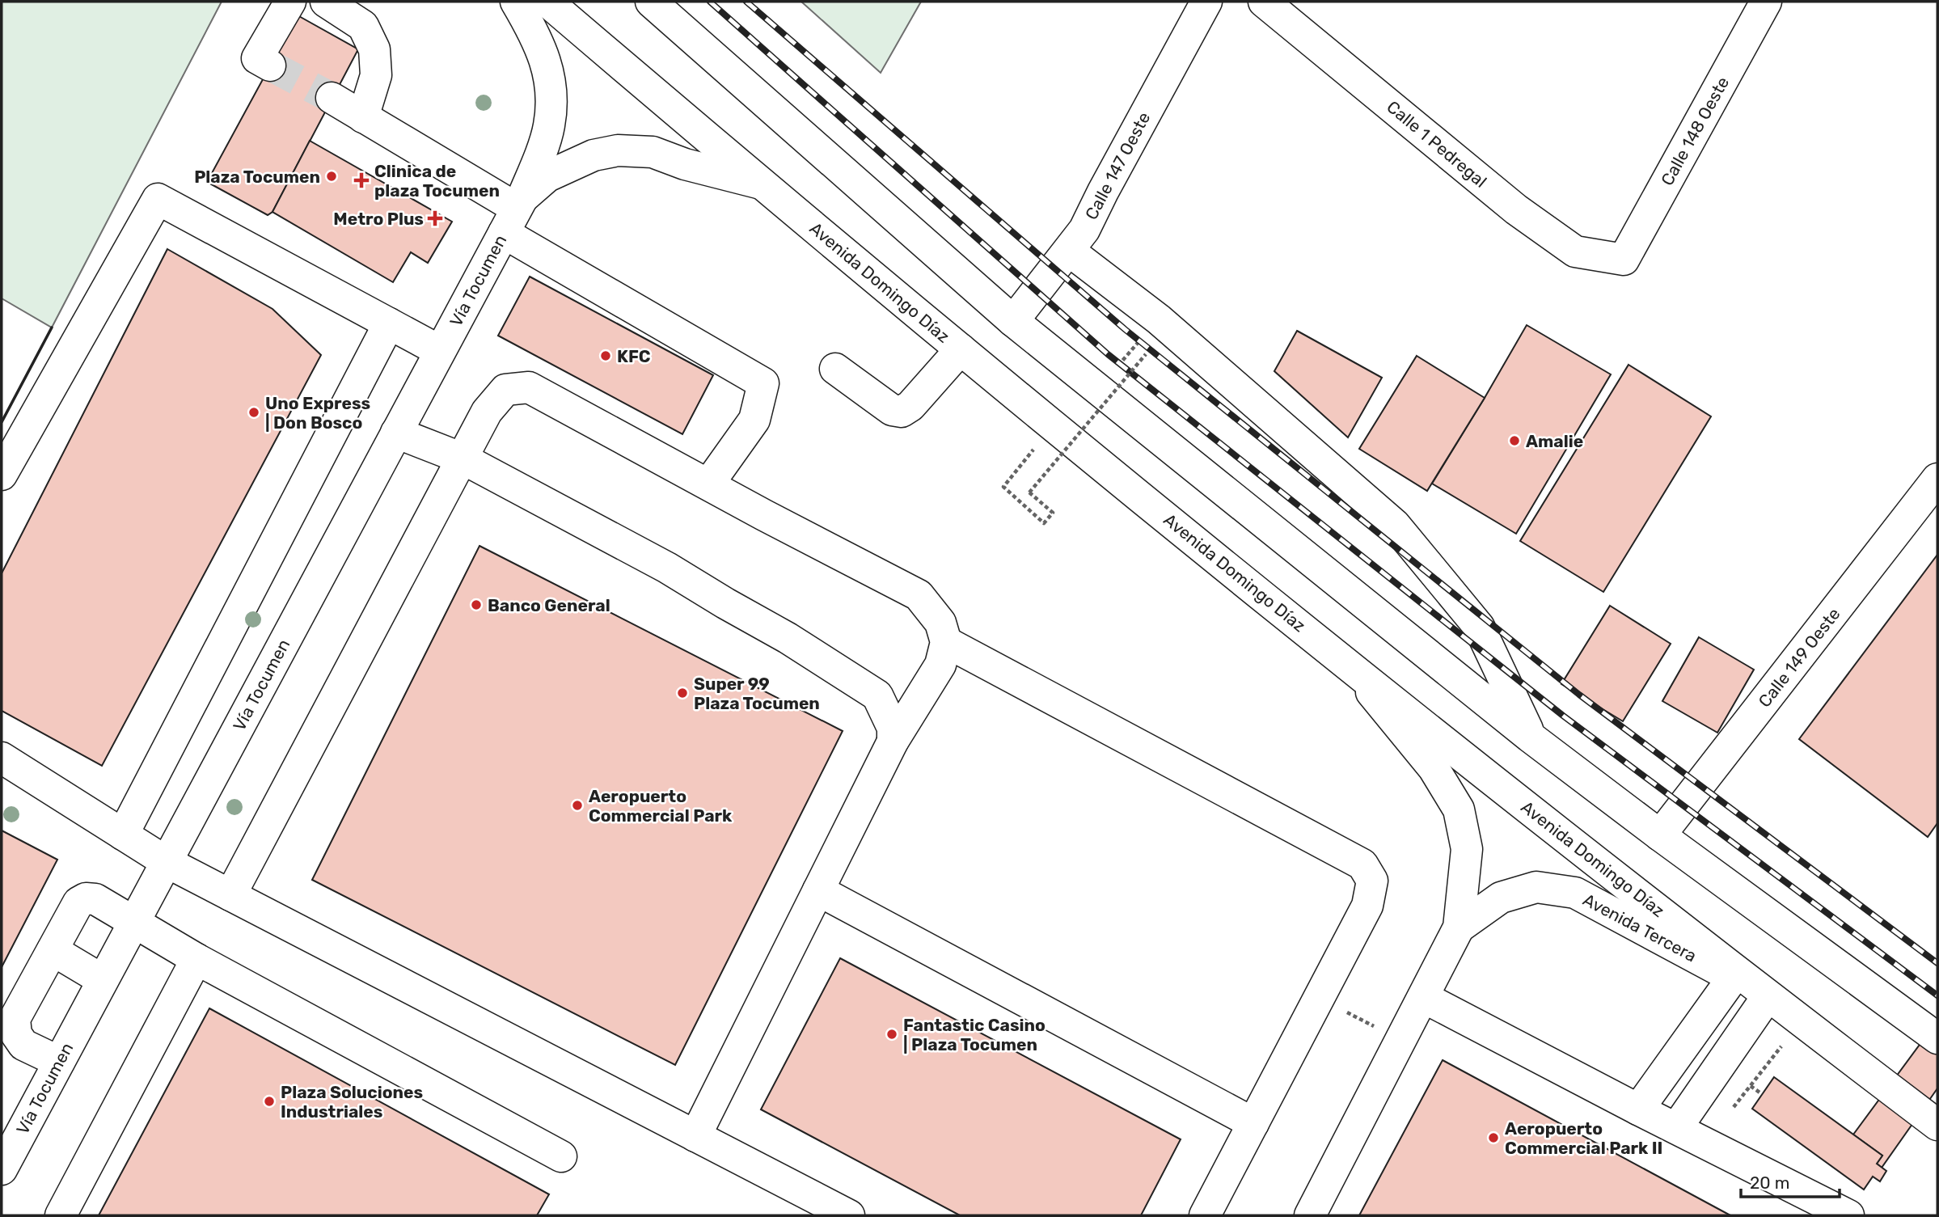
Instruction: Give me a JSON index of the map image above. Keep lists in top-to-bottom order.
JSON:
{
  "streets": {
    "street": [
      "Calle 148 Oeste",
      "Calle 1 Pedregal",
      "Calle 147 Oeste",
      "Vía Tocumen",
      "Avenida Domingo Díaz",
      "Calle 149 Oeste",
      "Avenida Tercera"
    ]
  },
  "crossings": [
    ["Calle 148 Oeste", "Calle 1 Pedregal"],
    ["Avenida Domingo Díaz", "Avenida Tercera"]
  ],
  "places": {
    "other": [
      "Plaza Tocumen",
      "KFC",
      "Uno Express | Don Bosco",
      "Amalie",
      "Banco General",
      "Super 99 Plaza Tocumen",
      "Aeropuerto Commercial Park",
      "Fantastic Casino | Plaza Tocumen",
      "Plaza Soluciones Industriales",
      "Aeropuerto Commercial Park II"
    ],
    "health": ["Clinica de plaza Tocumen", "Metro Plus"]
  },
  "scale_bar": "20 m"
}
